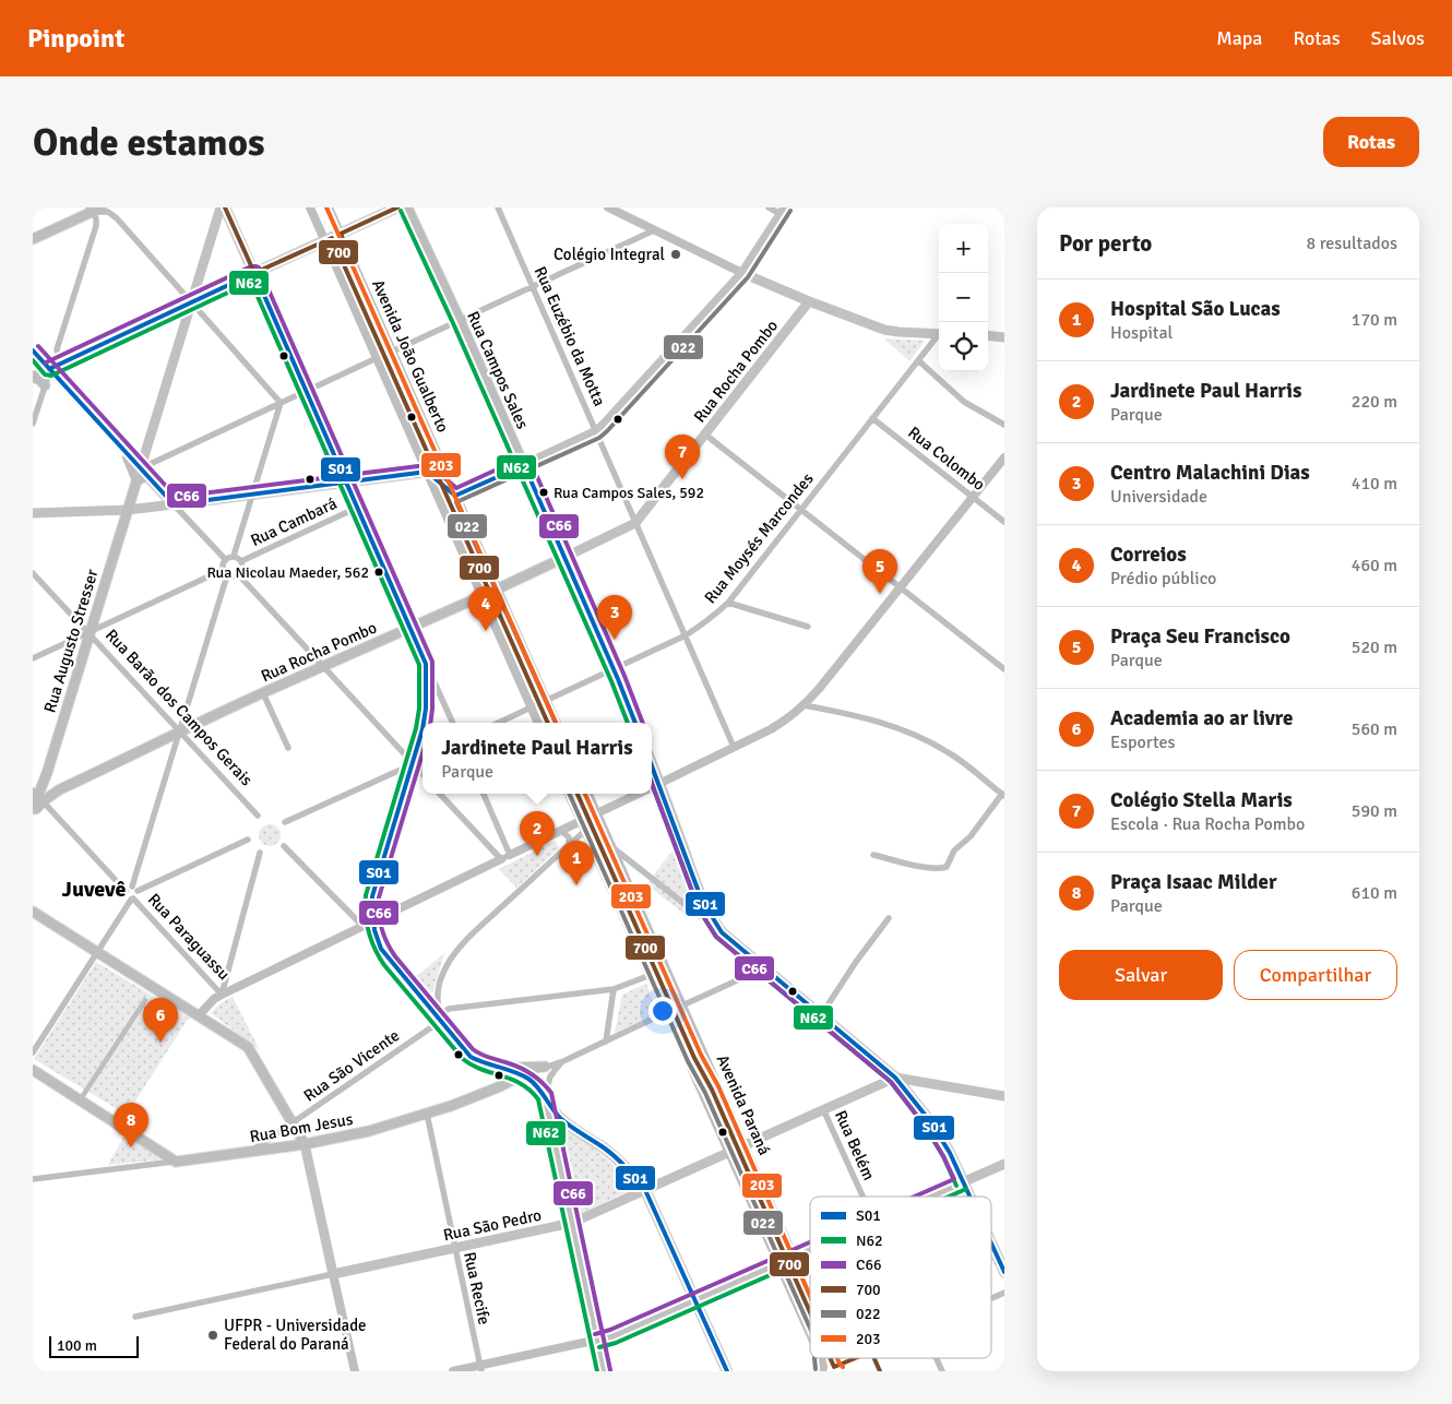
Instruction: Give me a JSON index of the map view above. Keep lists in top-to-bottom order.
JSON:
{
  "streets": {
    "main road": [
      "Rua Campos Sales",
      "Rua Rocha Pombo",
      "Rua Augusto Stresser",
      "Rua Bom Jesus",
      "Rua São Pedro"
    ],
    "street": [
      "Rua Euzébio da Motta",
      "Avenida João Gualberto",
      "Rua Colombo",
      "Rua Cambará",
      "Rua Moysés Marcondes",
      "Rua Barão dos Campos Gerais",
      "Rua Paraguassu",
      "Rua São Vicente",
      "Avenida Paraná",
      "Rua Belém",
      "Rua Recife"
    ]
  },
  "crossings": [
    ["Rua Euzébio da Motta", "Rua Rocha Pombo"],
    ["Rua Euzébio da Motta", "Rua Moysés Marcondes"],
    ["Avenida João Gualberto", "Rua Rocha Pombo"],
    ["Avenida João Gualberto", "Rua Moysés Marcondes"],
    ["Rua Campos Sales", "Rua Rocha Pombo"],
    ["Rua Campos Sales", "Rua Moysés Marcondes"],
    ["Rua Rocha Pombo", "Rua Augusto Stresser"],
    ["Rua Rocha Pombo", "Rua Barão dos Campos Gerais"],
    ["Rua Rocha Pombo", "Rua Paraguassu"],
    ["Rua Colombo", "Rua Moysés Marcondes"],
    ["Rua Augusto Stresser", "Rua Barão dos Campos Gerais"],
    ["Rua Augusto Stresser", "Rua Paraguassu"],
    ["Rua São Vicente", "Rua Bom Jesus"],
    ["Avenida Paraná", "Rua Bom Jesus"],
    ["Avenida Paraná", "Rua São Pedro"],
    ["Rua Bom Jesus", "Rua Recife"],
    ["Rua Belém", "Rua São Pedro"],
    ["Rua São Pedro", "Rua Recife"]
  ],
  "districts": ["Juvevê"],
  "places": [
    "Colégio Integral",
    "Rua Campos Sales, 592",
    "Rua Nicolau Maeder, 562",
    "UFPR - Universidade Federal do Paraná"
  ],
  "lines": [
    "transit line 700",
    "transit line 203",
    "transit line N62",
    "transit line 022",
    "transit line C66",
    "transit line S01"
  ],
  "legend": [
    "S01",
    "N62",
    "C66",
    "700",
    "022",
    "203"
  ],
  "scale_bar": "100 m",
  "page": {
    "header": "Pinpoint",
    "nav": ["Mapa", "Rotas", "Salvos"],
    "buttons": [
      "Rotas",
      ["Salvar", "Compartilhar"]
    ],
    "title": "Onde estamos",
    "heading": ["Por perto", "8 resultados"],
    "map_buttons": ["+", "−"],
    "list": [
      {
        "mark": "1",
        "name": "Hospital São Lucas",
        "note": "Hospital",
        "value": "170 m"
      },
      {
        "mark": "2",
        "name": "Jardinete Paul Harris",
        "note": "Parque",
        "value": "220 m"
      },
      {
        "mark": "3",
        "name": "Centro Malachini Dias",
        "note": "Universidade",
        "value": "410 m"
      },
      {
        "mark": "4",
        "name": "Correios",
        "note": "Prédio público",
        "value": "460 m"
      },
      {
        "mark": "5",
        "name": "Praça Seu Francisco",
        "note": "Parque",
        "value": "520 m"
      },
      {
        "mark": "6",
        "name": "Academia ao ar livre",
        "note": "Esportes",
        "value": "560 m"
      },
      {
        "mark": "7",
        "name": "Colégio Stella Maris",
        "note": "Escola · Rua Rocha Pombo",
        "value": "590 m"
      },
      {
        "mark": "8",
        "name": "Praça Isaac Milder",
        "note": "Parque",
        "value": "610 m"
      }
    ],
    "pins": [
      "7",
      "5",
      "4",
      "3",
      "2",
      "1",
      "6",
      "8"
    ],
    "popup": ["Jardinete Paul Harris", "Parque"],
    "scale": "100 m"
  }
}
